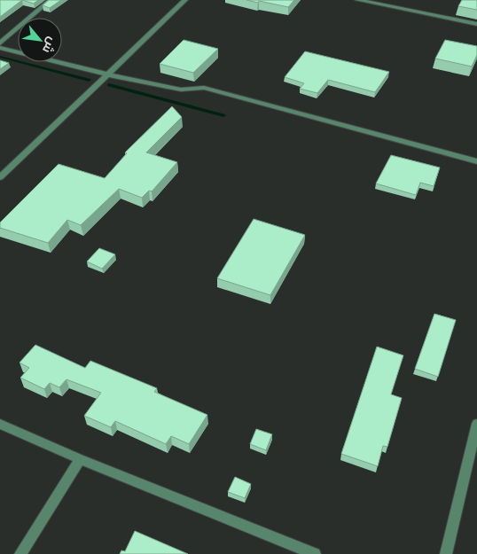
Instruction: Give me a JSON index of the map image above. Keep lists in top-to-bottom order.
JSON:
{
  "north": "bottom right"
}
